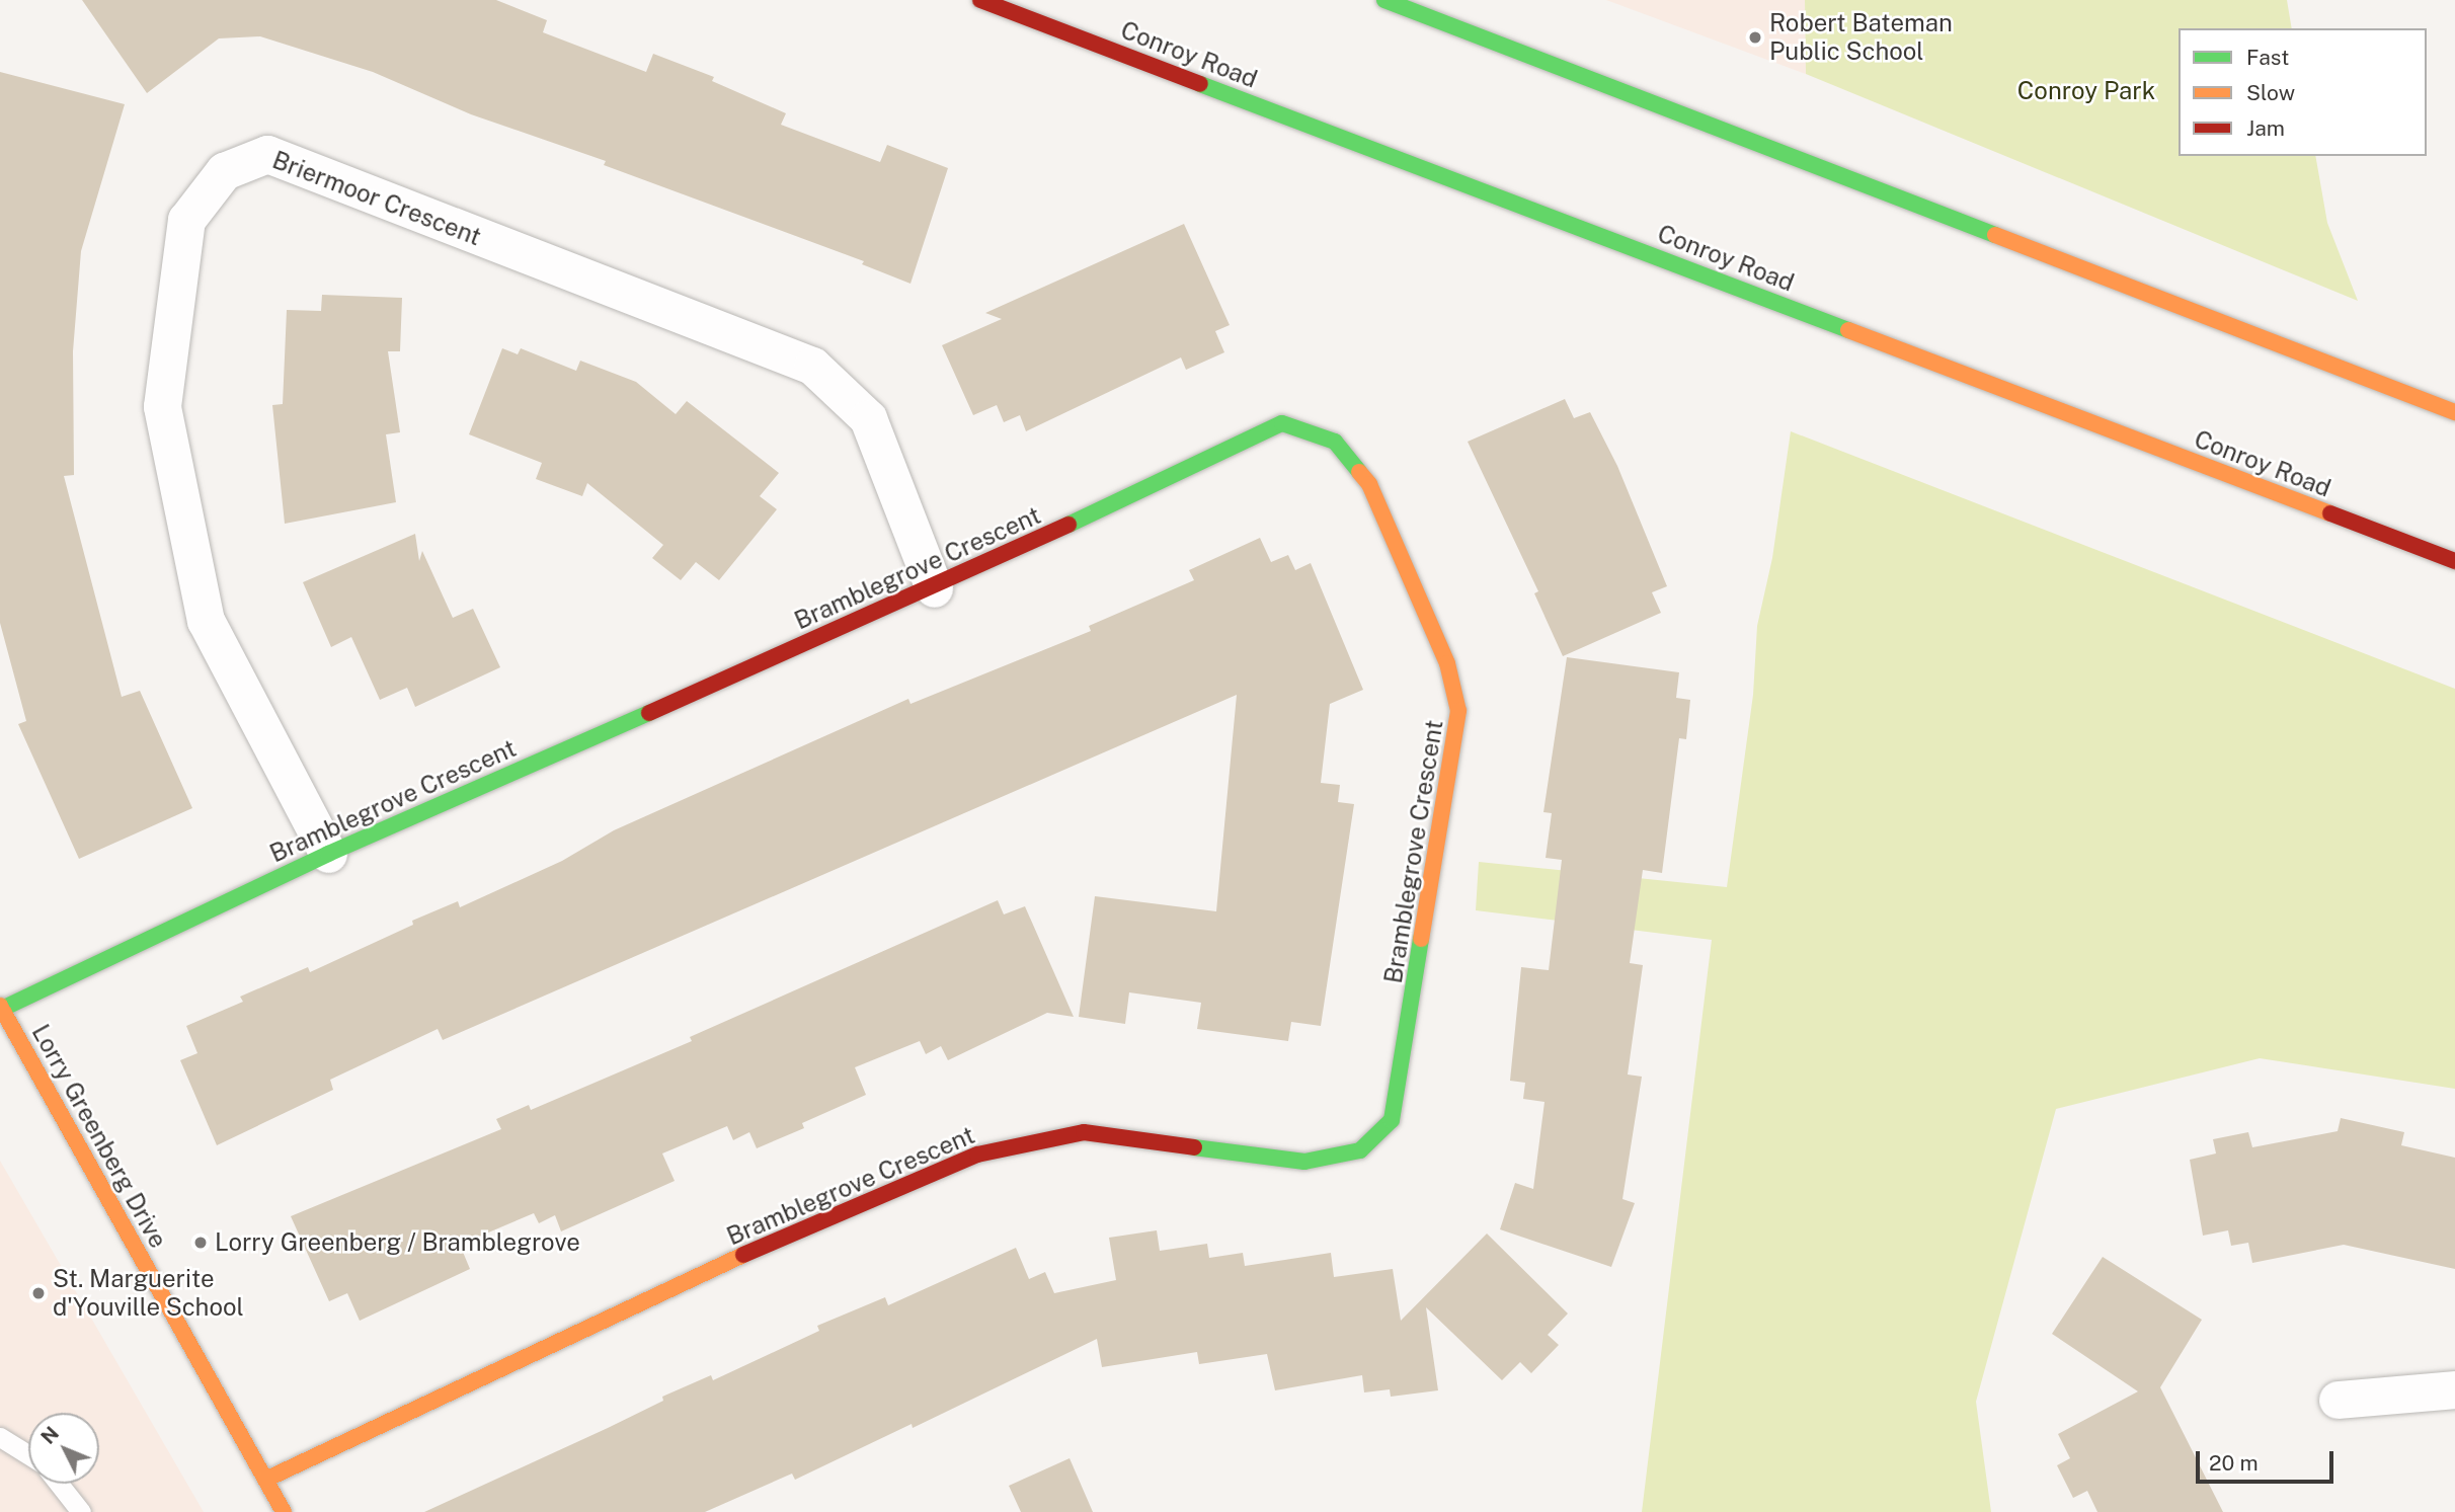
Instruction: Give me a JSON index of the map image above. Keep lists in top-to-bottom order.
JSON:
{
  "streets": {
    "street": [
      "Conroy Road",
      "Briermoor Crescent",
      "Bramblegrove Crescent",
      "Lorry Greenberg Drive"
    ]
  },
  "crossings": [
    ["Briermoor Crescent", "Bramblegrove Crescent"],
    ["Bramblegrove Crescent", "Lorry Greenberg Drive"]
  ],
  "parks": ["Conroy Park"],
  "places": ["Robert Bateman Public School", "Lorry Greenberg / Bramblegrove", "St. Marguerite d'Youville School"],
  "legend": ["Fast", "Slow", "Jam"],
  "scale_bar": "20 m",
  "north": "top left"
}
